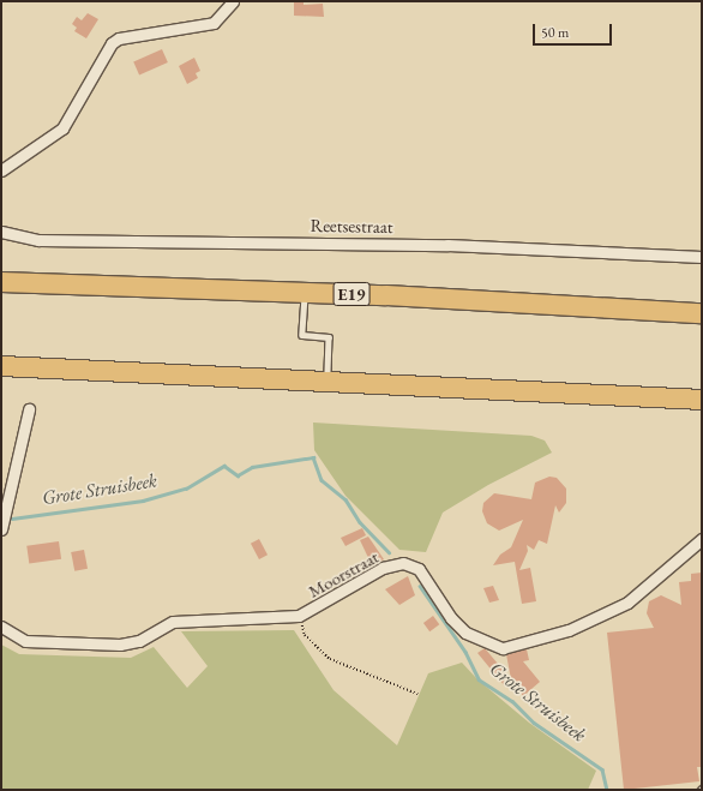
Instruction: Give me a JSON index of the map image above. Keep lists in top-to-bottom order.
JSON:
{
  "streets": {
    "highway": ["E19"],
    "street": ["Reetsestraat", "Moorstraat"]
  },
  "water": ["Grote Struisbeek"],
  "scale_bar": "50 m"
}
